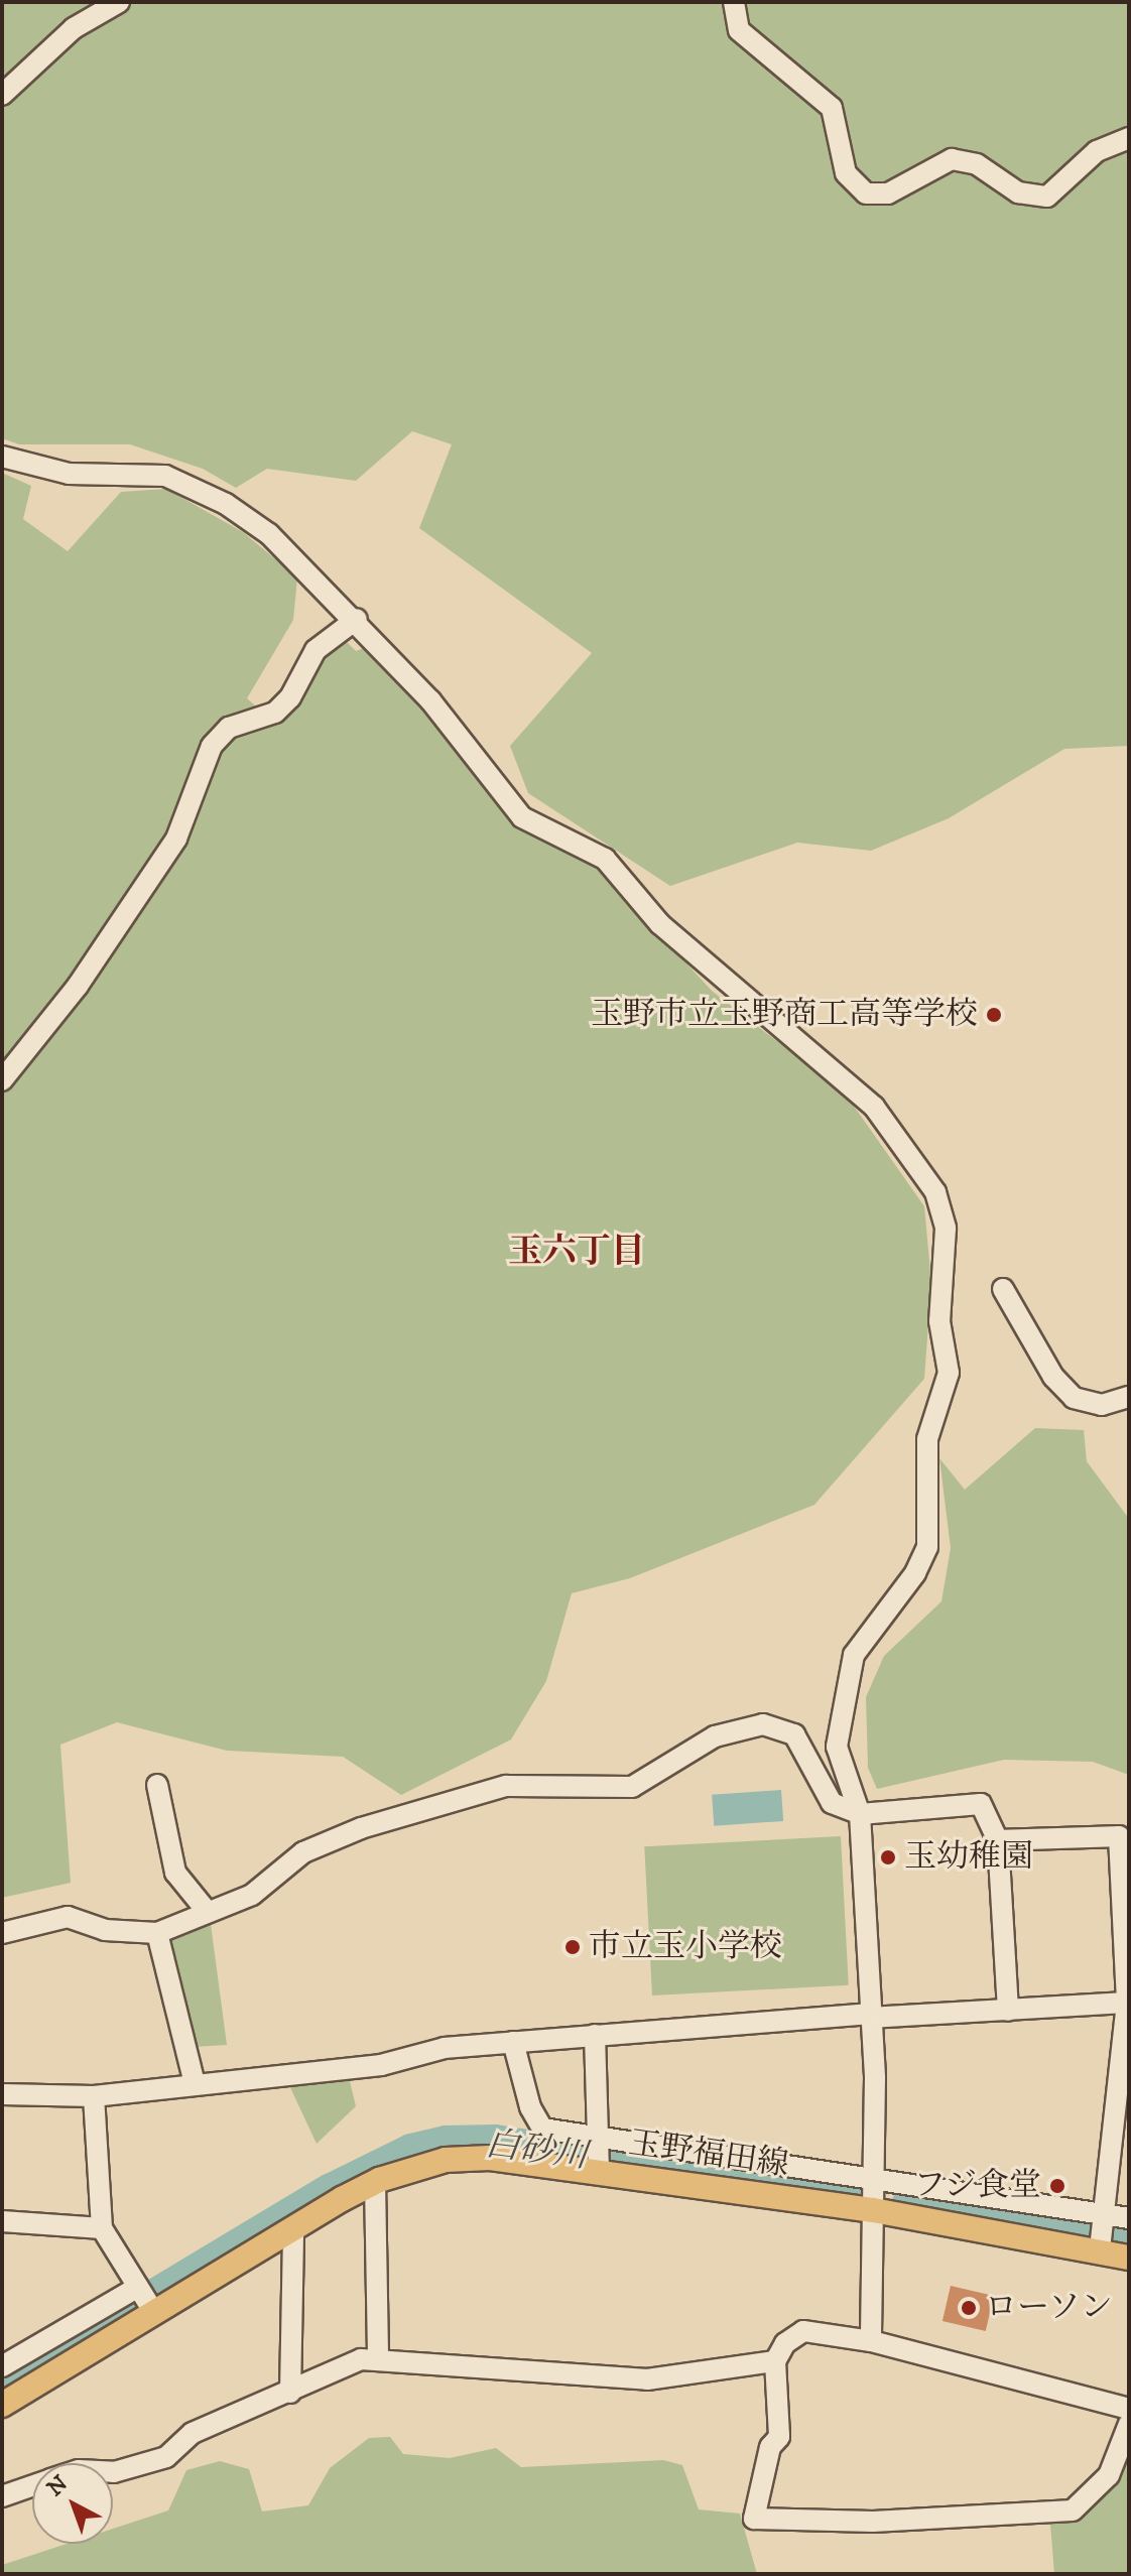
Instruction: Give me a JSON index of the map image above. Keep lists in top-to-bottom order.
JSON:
{
  "streets": {
    "main road": ["玉野福田線"]
  },
  "districts": ["玉六丁目"],
  "water": ["白砂川"],
  "places": [
    "玉野市立玉野商工高等学校",
    "玉幼稚園",
    "市立玉小学校",
    "フジ食堂",
    "ローソン"
  ],
  "north": "top left"
}
